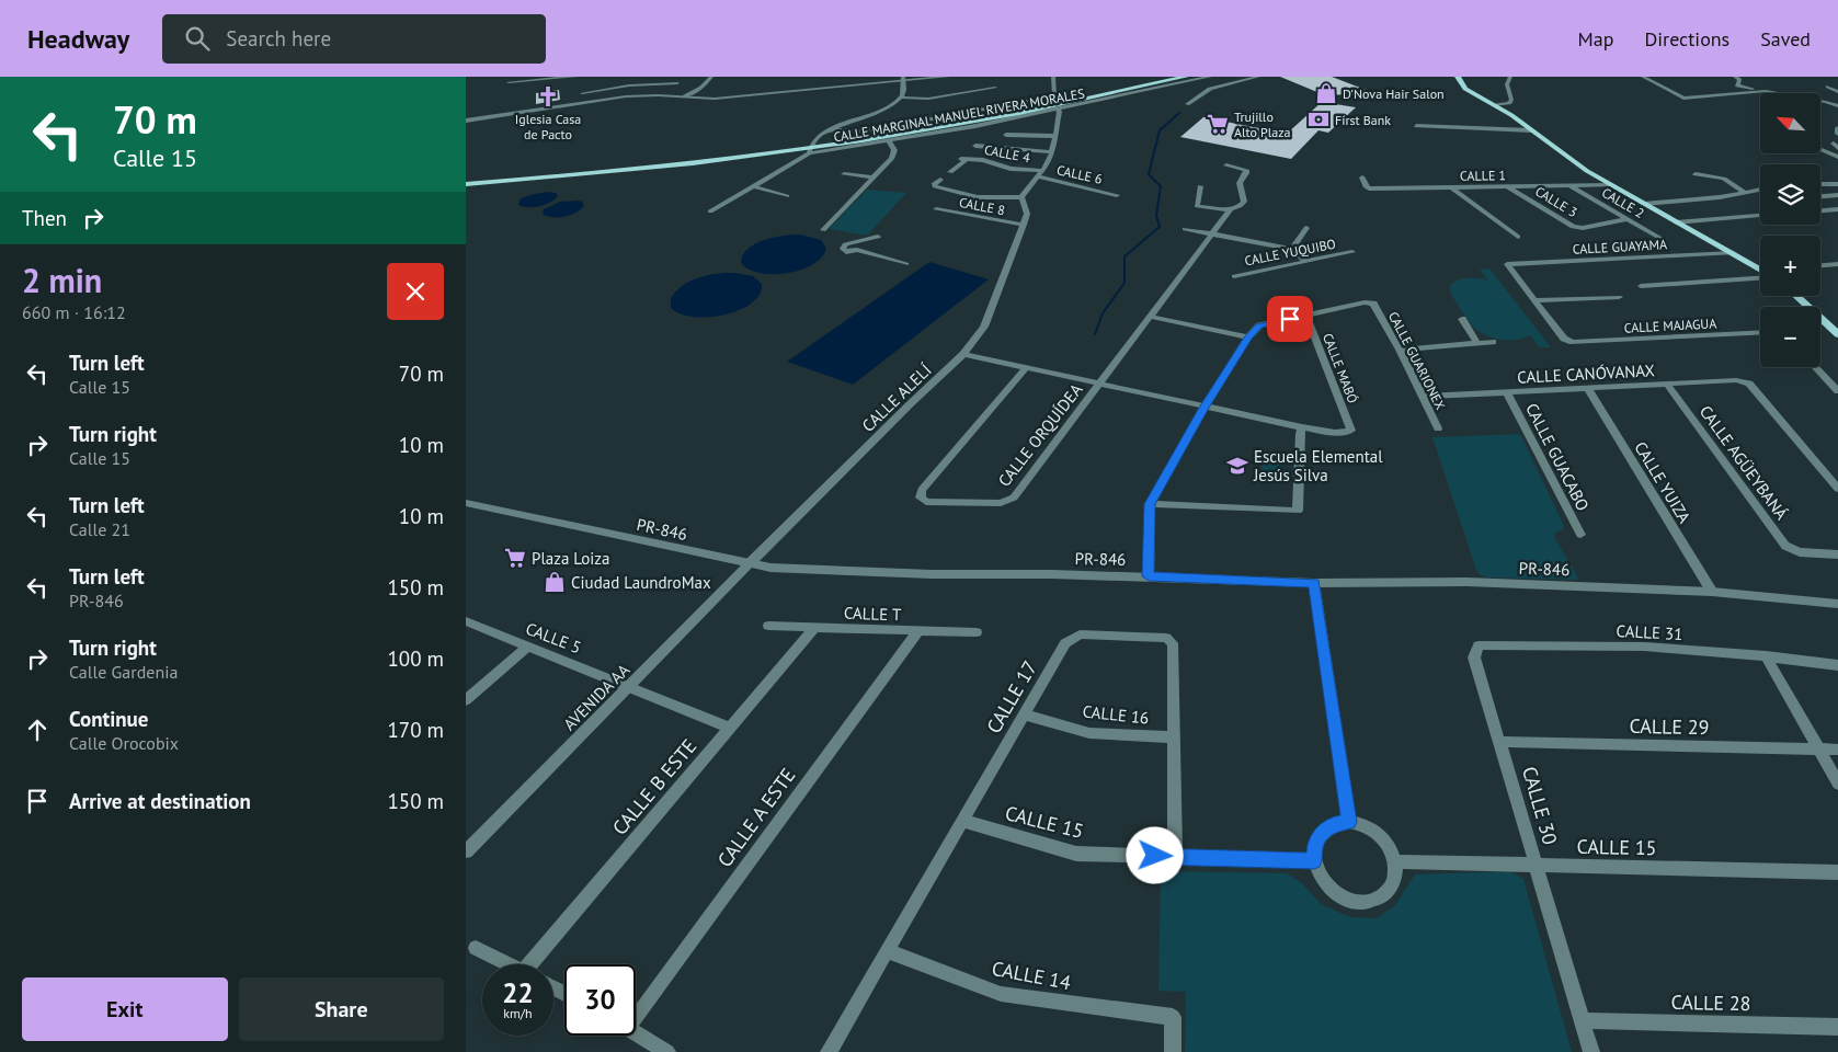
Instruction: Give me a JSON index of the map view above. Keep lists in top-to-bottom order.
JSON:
{
  "streets": {
    "street": [
      "CALLE MARGINAL MANUEL RIVERA MORALES",
      "CALLE 4",
      "CALLE 6",
      "CALLE 1",
      "CALLE 3",
      "CALLE 2",
      "CALLE 8",
      "CALLE GUAYAMA",
      "CALLE YUQUIBO",
      "CALLE MAJAGUA",
      "CALLE GUARIONEX",
      "CALLE MABÓ",
      "CALLE CANÓVANAX",
      "CALLE ALELÍ",
      "CALLE ORQUÍDEA",
      "CALLE GUACABO",
      "CALLE AGÜEYBANÁ",
      "CALLE YUIZA",
      "PR-846",
      "CALLE T",
      "CALLE 31",
      "CALLE 5",
      "AVENIDA AA",
      "CALLE 17",
      "CALLE 16",
      "CALLE 29",
      "CALLE B ESTE",
      "CALLE 30",
      "CALLE A ESTE",
      "CALLE 15",
      "CALLE 14",
      "CALLE 28"
    ]
  },
  "crossings": [
    ["CALLE 1", "CALLE 3"],
    ["CALLE 1", "CALLE 2"],
    ["CALLE 3", "CALLE 2"],
    ["CALLE 8", "CALLE ALELÍ"],
    ["CALLE GUAYAMA", "CALLE MAJAGUA"],
    ["CALLE GUARIONEX", "CALLE MABÓ"],
    ["CALLE GUARIONEX", "CALLE CANÓVANAX"],
    ["CALLE CANÓVANAX", "CALLE GUACABO"],
    ["CALLE CANÓVANAX", "CALLE AGÜEYBANÁ"],
    ["CALLE CANÓVANAX", "CALLE YUIZA"],
    ["CALLE ALELÍ", "PR-846"],
    ["CALLE ALELÍ", "AVENIDA AA"],
    ["CALLE YUIZA", "PR-846"],
    ["PR-846", "AVENIDA AA"],
    ["CALLE T", "CALLE B ESTE"],
    ["CALLE T", "CALLE A ESTE"],
    ["CALLE 31", "CALLE 30"],
    ["CALLE 5", "AVENIDA AA"],
    ["CALLE 5", "CALLE B ESTE"],
    ["CALLE 17", "CALLE 16"],
    ["CALLE 17", "CALLE 15"],
    ["CALLE 17", "CALLE 14"],
    ["CALLE 29", "CALLE 30"],
    ["CALLE 30", "CALLE 15"],
    ["CALLE 30", "CALLE 28"]
  ],
  "places": {
    "shop": ["D'Nova Hair Salon", "Ciudad LaundroMax"],
    "church": ["Iglesia Casa de Pacto"],
    "bank": ["First Bank"],
    "supermarket": ["Trujillo Alto Plaza", "Plaza Loiza"],
    "school or university": ["Escuela Elemental Jesús Silva"]
  },
  "north": "top left",
  "page": {
    "header": "Headway",
    "search": "Search here",
    "nav": ["Map", "Directions", "Saved"],
    "turn": ["70 m", "Calle 15"],
    "map_buttons": ["+", "−"],
    "then": "Then",
    "heading": ["2 min", "660 m · 16:12"],
    "list": [
      {
        "name": "Turn left",
        "note": "Calle 15",
        "value": "70 m"
      },
      {
        "name": "Turn right",
        "note": "Calle 15",
        "value": "10 m"
      },
      {
        "name": "Turn left",
        "note": "Calle 21",
        "value": "10 m"
      },
      {
        "name": "Turn left",
        "note": "PR-846",
        "value": "150 m"
      },
      {
        "name": "Turn right",
        "note": "Calle Gardenia",
        "value": "100 m"
      },
      {
        "name": "Continue",
        "note": "Calle Orocobix",
        "value": "170 m"
      },
      {
        "name": "Arrive at destination",
        "value": "150 m"
      }
    ],
    "speed": "22 km/h",
    "limit": "30",
    "buttons": ["Exit", "Share"]
  }
}
